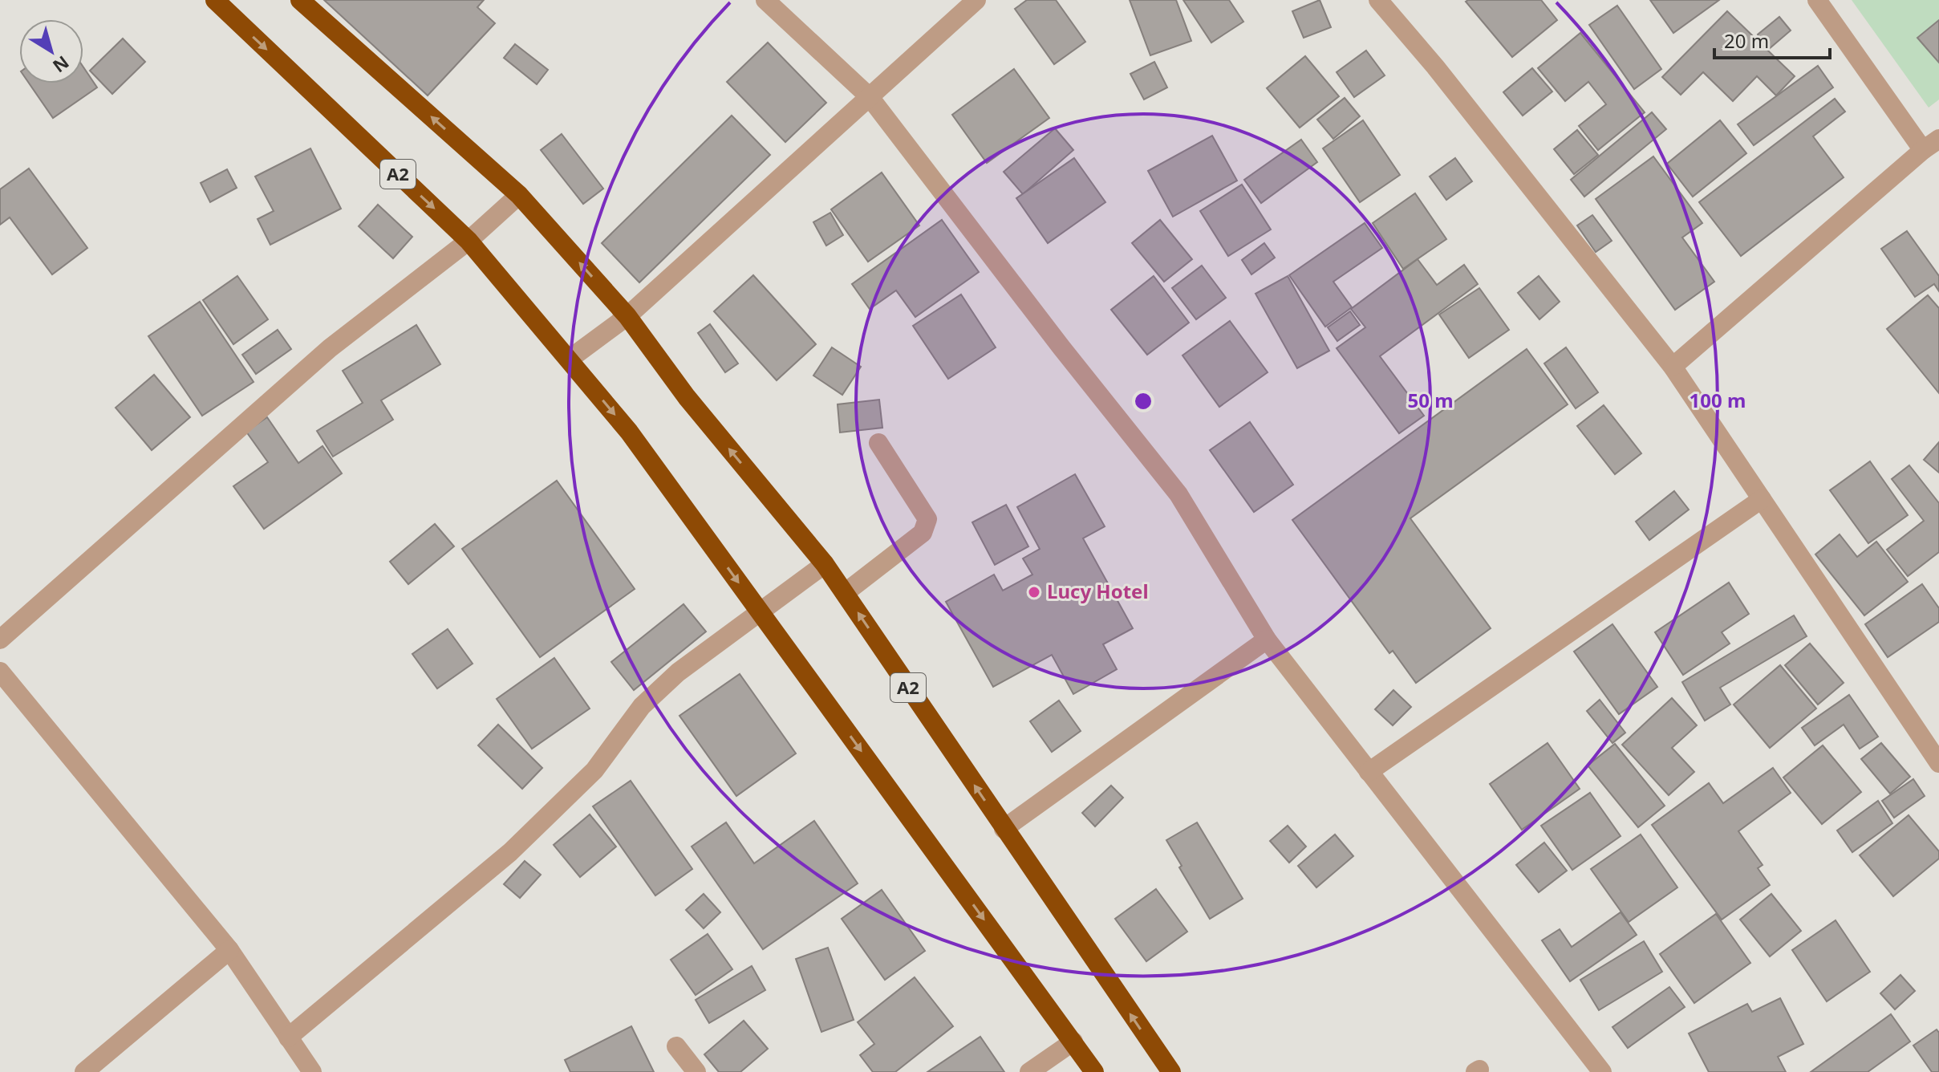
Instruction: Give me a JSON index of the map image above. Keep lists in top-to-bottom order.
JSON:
{
  "streets": {
    "highway": ["A2"]
  },
  "places": ["Lucy Hotel"],
  "scale_bar": "20 m",
  "north": "bottom right",
  "rings": ["50 m", "100 m"]
}
